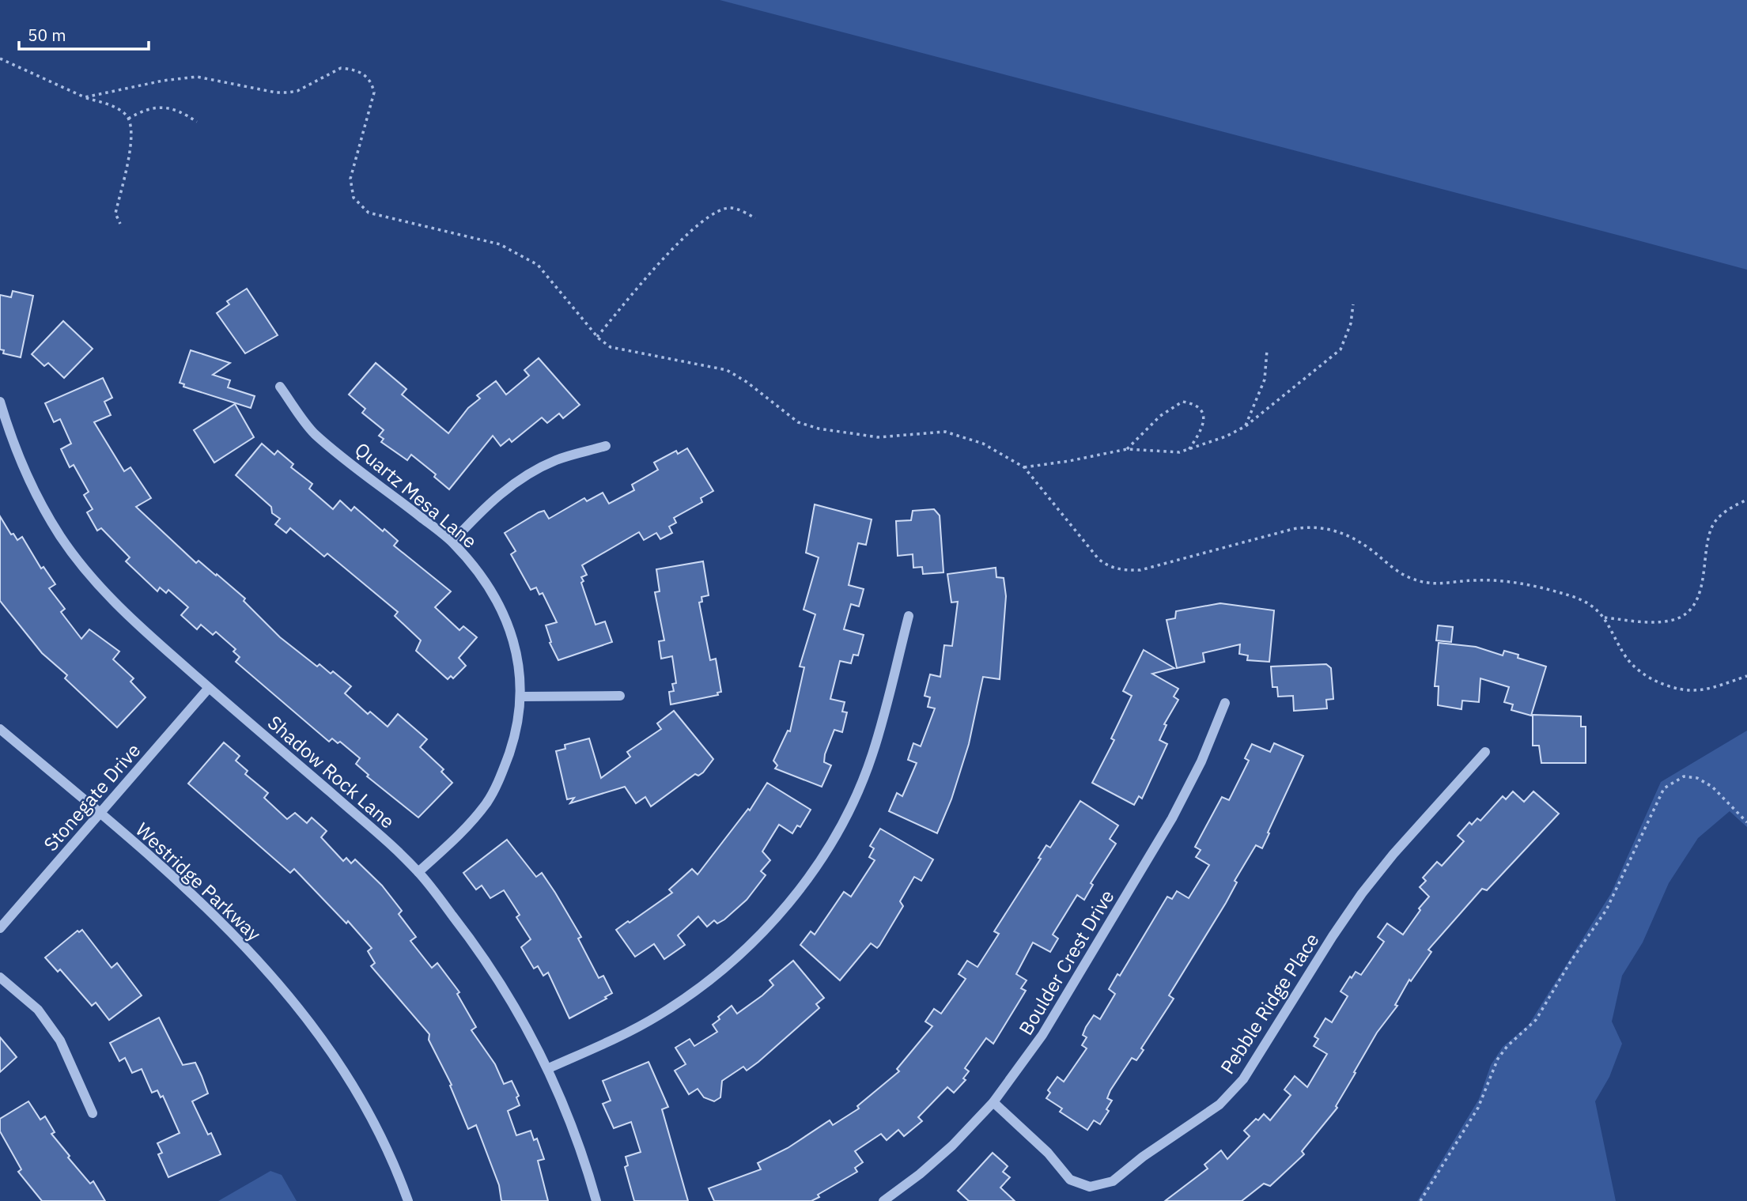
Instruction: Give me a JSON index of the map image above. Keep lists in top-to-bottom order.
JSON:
{
  "streets": {
    "street": [
      "Quartz Mesa Lane",
      "Shadow Rock Lane",
      "Stonegate Drive",
      "Westridge Parkway",
      "Boulder Crest Drive",
      "Pebble Ridge Place"
    ]
  },
  "crossings": [
    ["Quartz Mesa Lane", "Shadow Rock Lane"],
    ["Shadow Rock Lane", "Stonegate Drive"],
    ["Stonegate Drive", "Westridge Parkway"],
    ["Boulder Crest Drive", "Pebble Ridge Place"]
  ],
  "scale_bar": "50 m"
}
